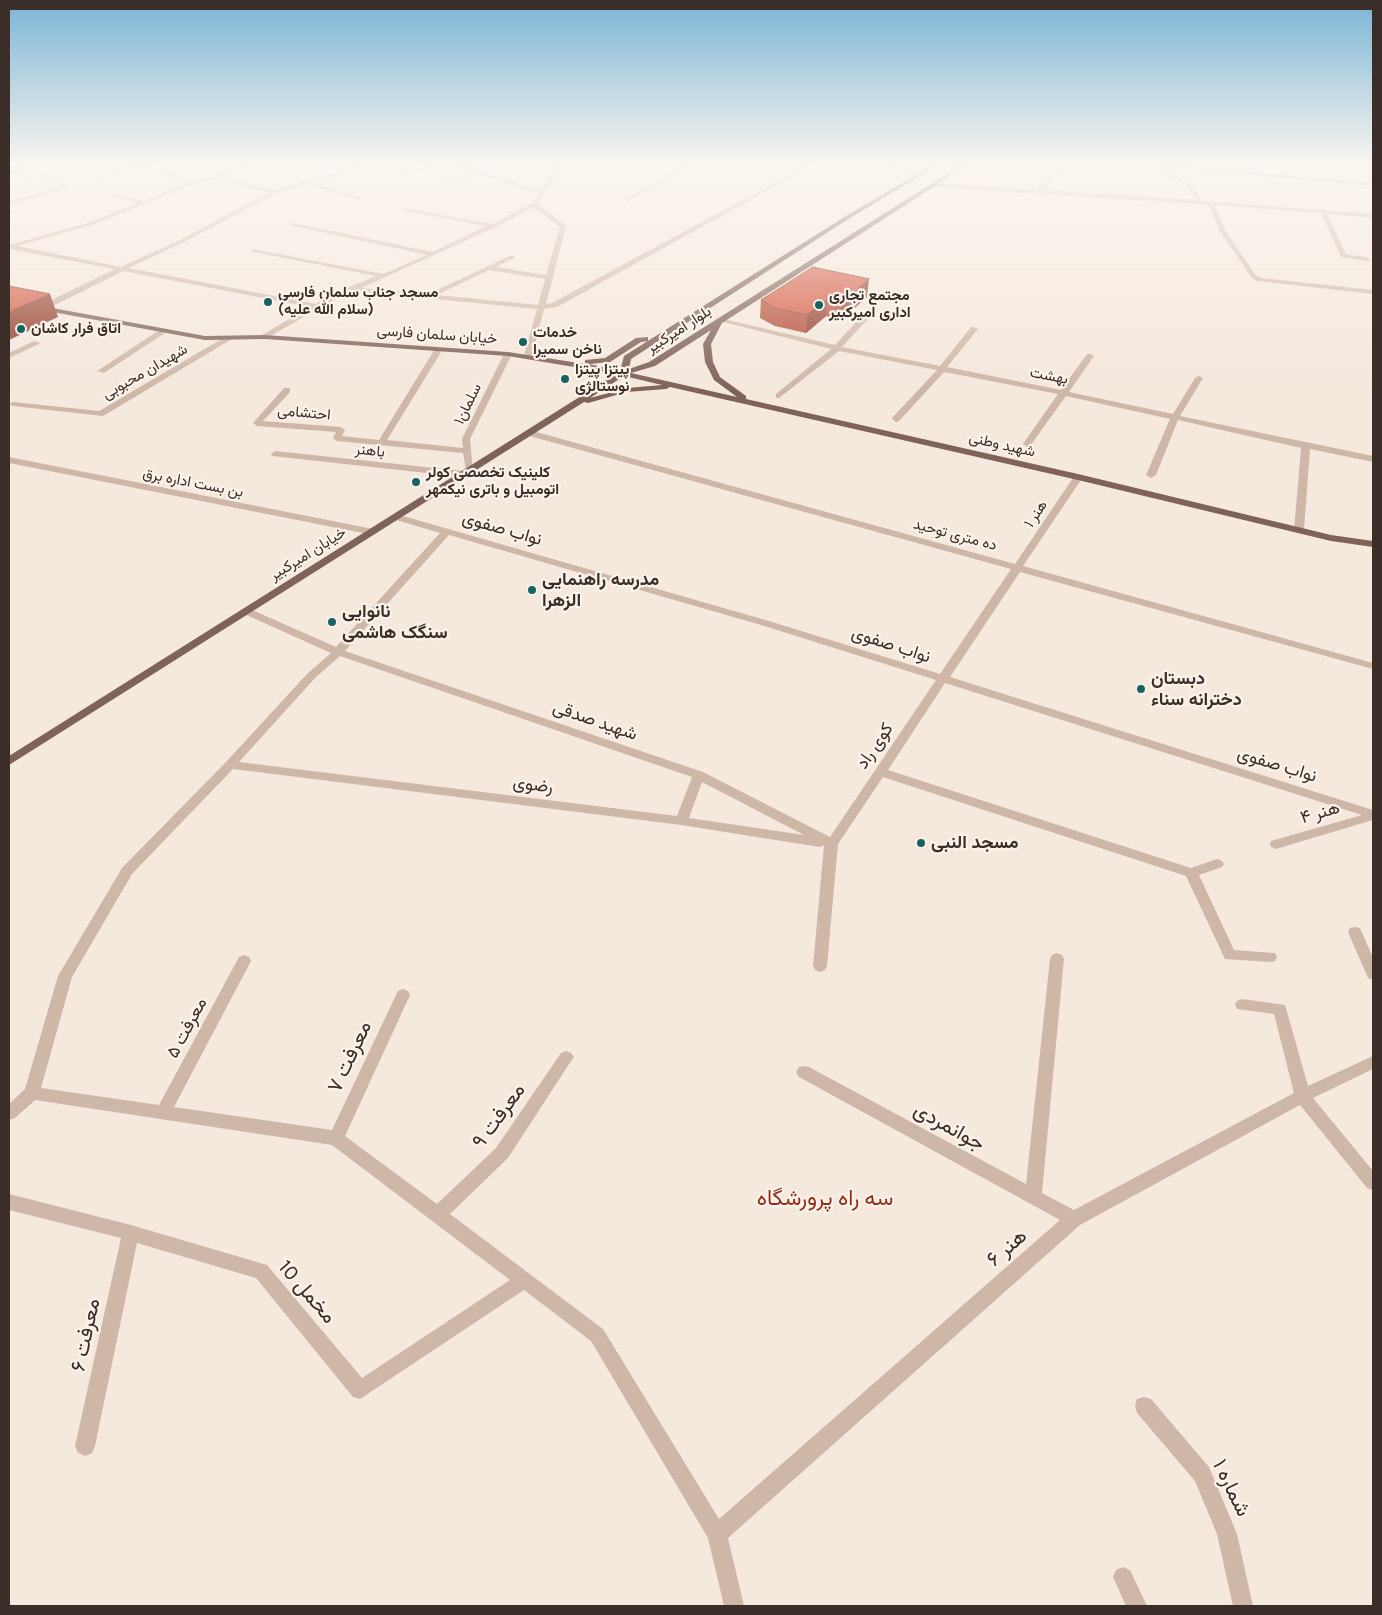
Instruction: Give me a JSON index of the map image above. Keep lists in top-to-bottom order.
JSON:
{
  "streets": {
    "main road": [
      "بلوار امیرکبیر",
      "خیابان سلمان فارسی",
      "شهید وطنی",
      "خیابان امیرکبیر"
    ],
    "street": [
      "شهیدان محبوبی",
      "بهشت",
      "سلمان۱",
      "احتشامی",
      "باهنر",
      "بن بست اداره برق",
      "هنر ۱",
      "نواب صفوی",
      "ده متری توحید",
      "شهید صدقی",
      "کوی راد",
      "رضوی",
      "هنر ۴",
      "معرفت ۵",
      "معرفت ۷",
      "معرفت ۹",
      "جوانمردی",
      "هنر ۶",
      "مخمل 10",
      "معرفت ۶",
      "شماره ۱"
    ]
  },
  "crossings": [
    ["بلوار امیرکبیر", "خیابان سلمان فارسی"],
    ["بلوار امیرکبیر", "بهشت"],
    ["بلوار امیرکبیر", "شهید وطنی"],
    ["بلوار امیرکبیر", "خیابان امیرکبیر"],
    ["خیابان سلمان فارسی", "شهیدان محبوبی"],
    ["خیابان سلمان فارسی", "سلمان۱"],
    ["خیابان سلمان فارسی", "شهید وطنی"],
    ["خیابان سلمان فارسی", "خیابان امیرکبیر"],
    ["سلمان۱", "احتشامی"],
    ["سلمان۱", "باهنر"],
    ["سلمان۱", "خیابان امیرکبیر"],
    ["شهید وطنی", "هنر ۱"],
    ["شهید وطنی", "خیابان امیرکبیر"],
    ["باهنر", "خیابان امیرکبیر"],
    ["بن بست اداره برق", "خیابان امیرکبیر"],
    ["هنر ۱", "ده متری توحید"],
    ["هنر ۱", "کوی راد"],
    ["نواب صفوی", "خیابان امیرکبیر"],
    ["نواب صفوی", "کوی راد"],
    ["نواب صفوی", "هنر ۴"],
    ["ده متری توحید", "خیابان امیرکبیر"],
    ["ده متری توحید", "کوی راد"],
    ["خیابان امیرکبیر", "شهید صدقی"],
    ["شهید صدقی", "کوی راد"],
    ["شهید صدقی", "رضوی"],
    ["کوی راد", "رضوی"],
    ["جوانمردی", "هنر ۶"],
    ["مخمل 10", "معرفت ۶"]
  ],
  "districts": ["سه راه پرورشگاه"],
  "places": [
    "مسجد جناب سلمان فارسی (سلام الله علیه)",
    "مجتمع تجاری اداری امیرکبیر",
    "اتاق فرار کاشان",
    "خدمات ناخن سمیرا",
    "پیتزا پیتزا نوستالژی",
    "کلینیک تخصصی کولر اتومبیل و باتری نیکمهر",
    "مدرسه راهنمایی الزهرا",
    "نانوایی سنگک هاشمی",
    "دبستان دخترانه سناء",
    "مسجد النبی"
  ]
}
